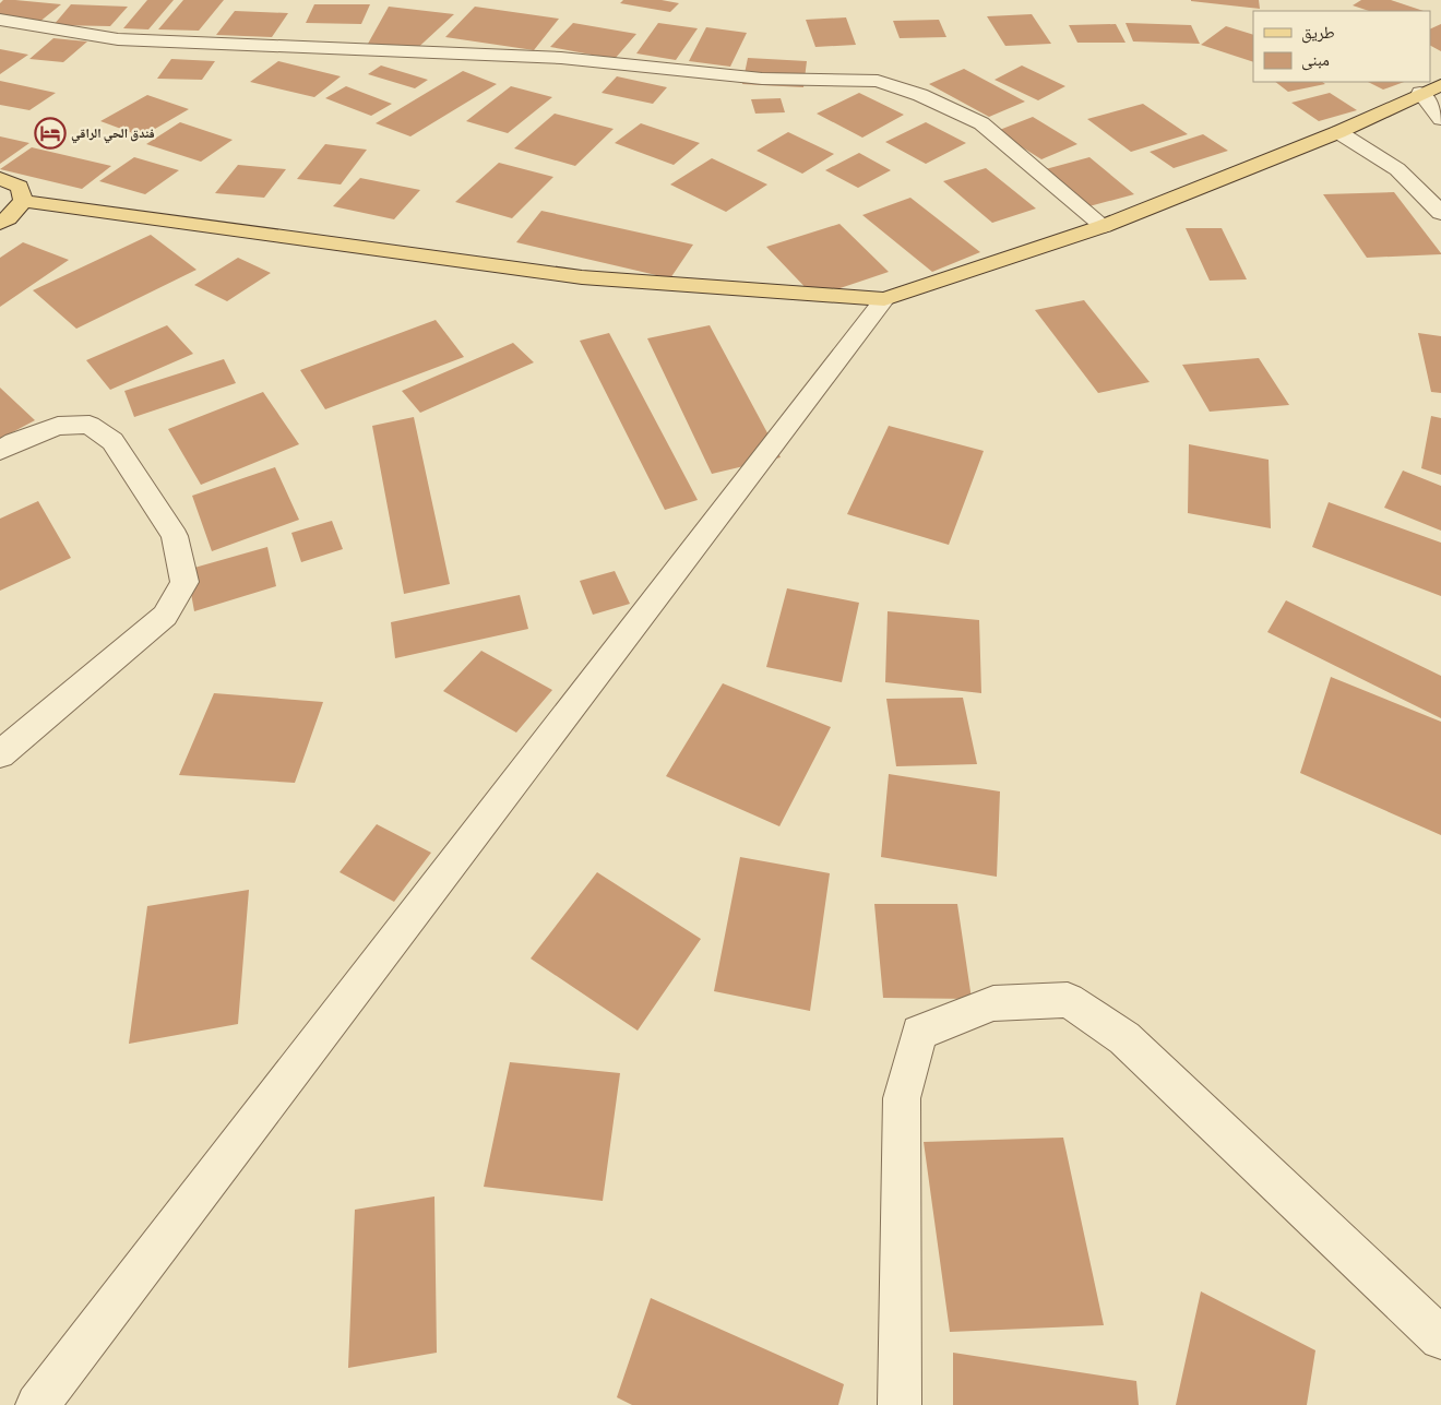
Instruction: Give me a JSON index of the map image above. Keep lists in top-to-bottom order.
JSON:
{
  "places": {
    "hotel": ["فندق الحي الراقي"]
  },
  "legend": ["طريق", "مبنى"]
}
